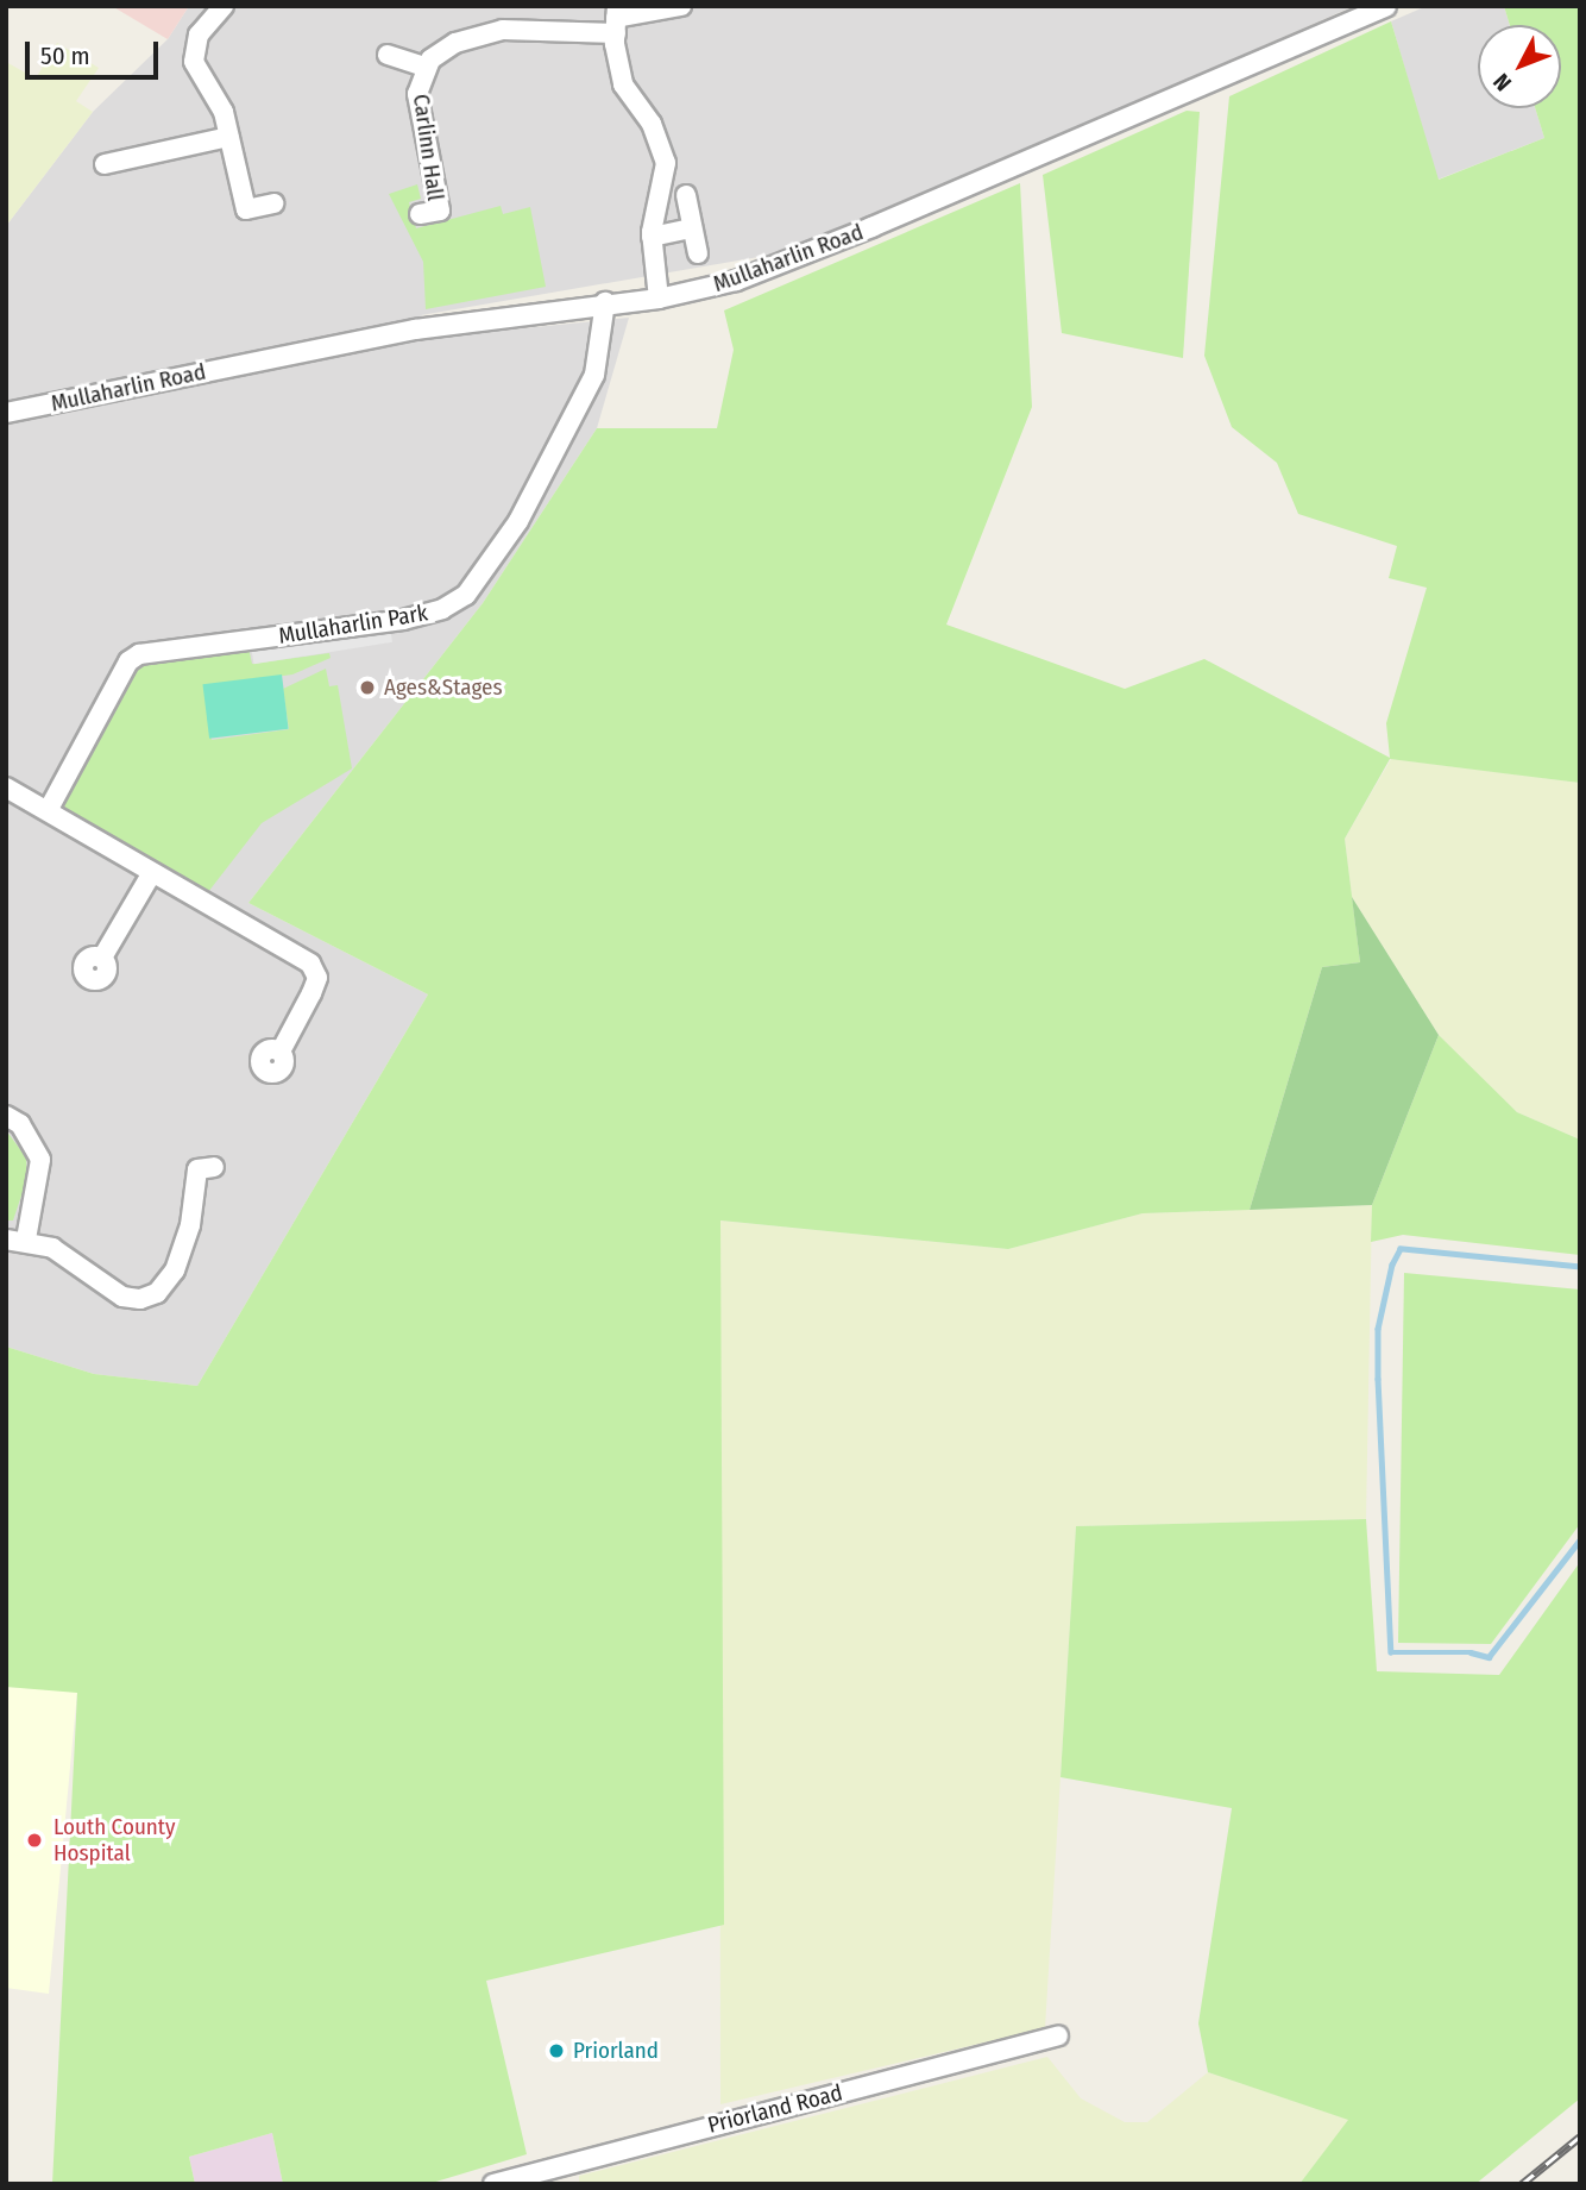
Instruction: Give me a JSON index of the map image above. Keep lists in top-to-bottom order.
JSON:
{
  "streets": {
    "street": [
      "Carlinn Hall",
      "Mullaharlin Road",
      "Mullaharlin Park",
      "Priorland Road"
    ]
  },
  "crossings": [
    ["Mullaharlin Road", "Mullaharlin Park"]
  ],
  "places": ["Ages&Stages", "Louth County Hospital", "Priorland"],
  "scale_bar": "50 m",
  "north": "bottom left"
}
